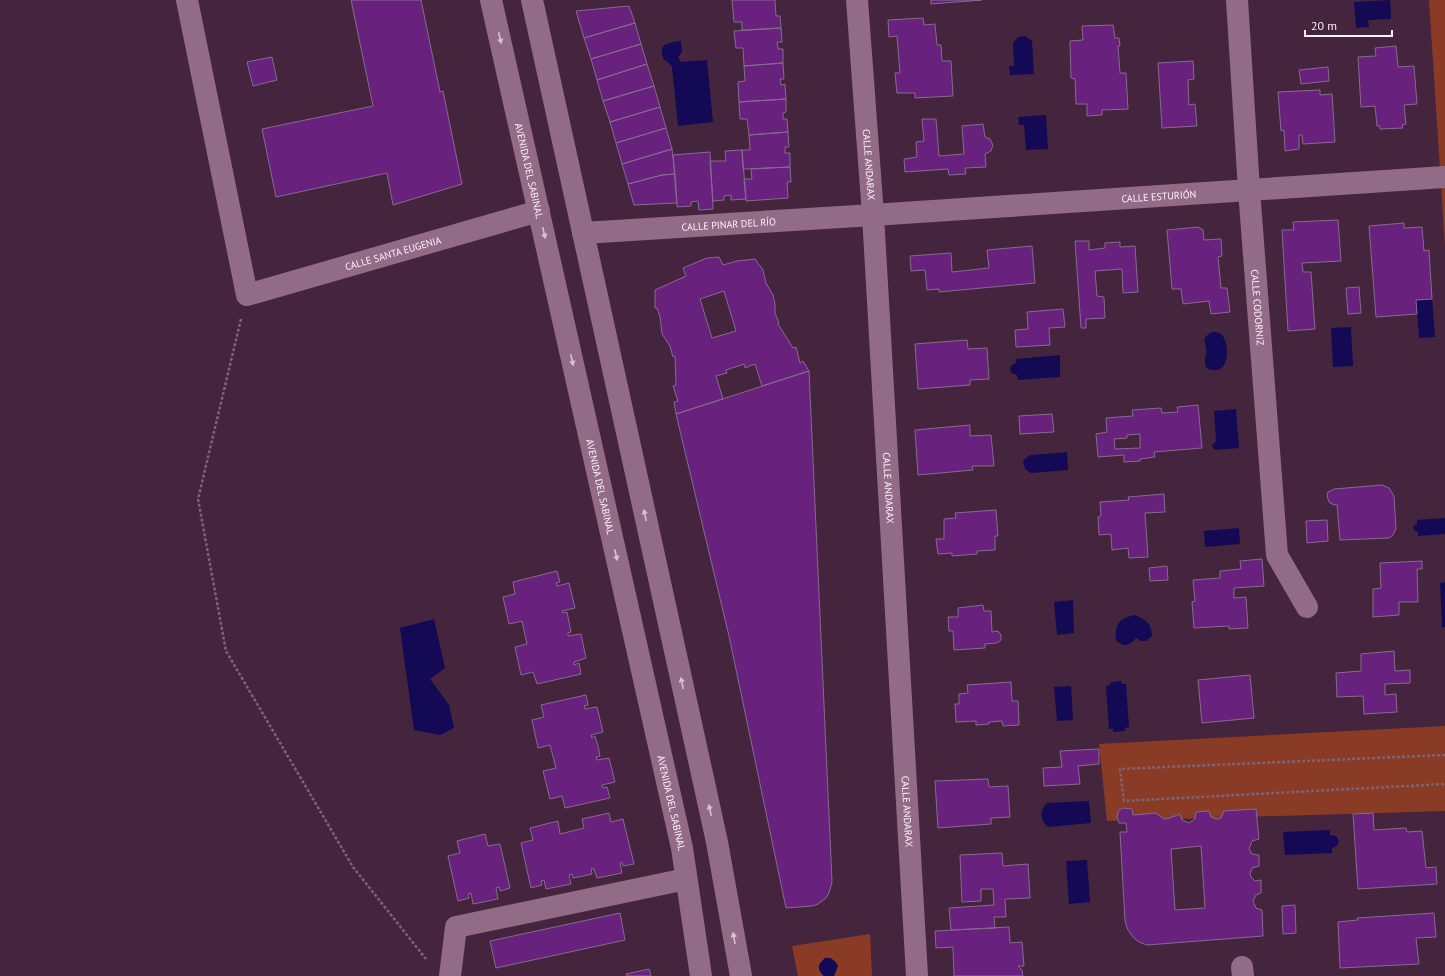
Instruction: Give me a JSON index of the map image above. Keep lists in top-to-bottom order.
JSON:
{
  "streets": {
    "street": [
      "CALLE ANDARAX",
      "AVENIDA DEL SABINAL",
      "CALLE ESTURIÓN",
      "CALLE PINAR DEL RÍO",
      "CALLE SANTA EUGENIA",
      "CALLE CODORNIZ"
    ]
  },
  "crossings": [
    ["CALLE ANDARAX", "CALLE ESTURIÓN"],
    ["CALLE ANDARAX", "CALLE PINAR DEL RÍO"],
    ["AVENIDA DEL SABINAL", "CALLE SANTA EUGENIA"],
    ["CALLE ESTURIÓN", "CALLE PINAR DEL RÍO"],
    ["CALLE ESTURIÓN", "CALLE CODORNIZ"]
  ],
  "scale_bar": "20 m"
}
